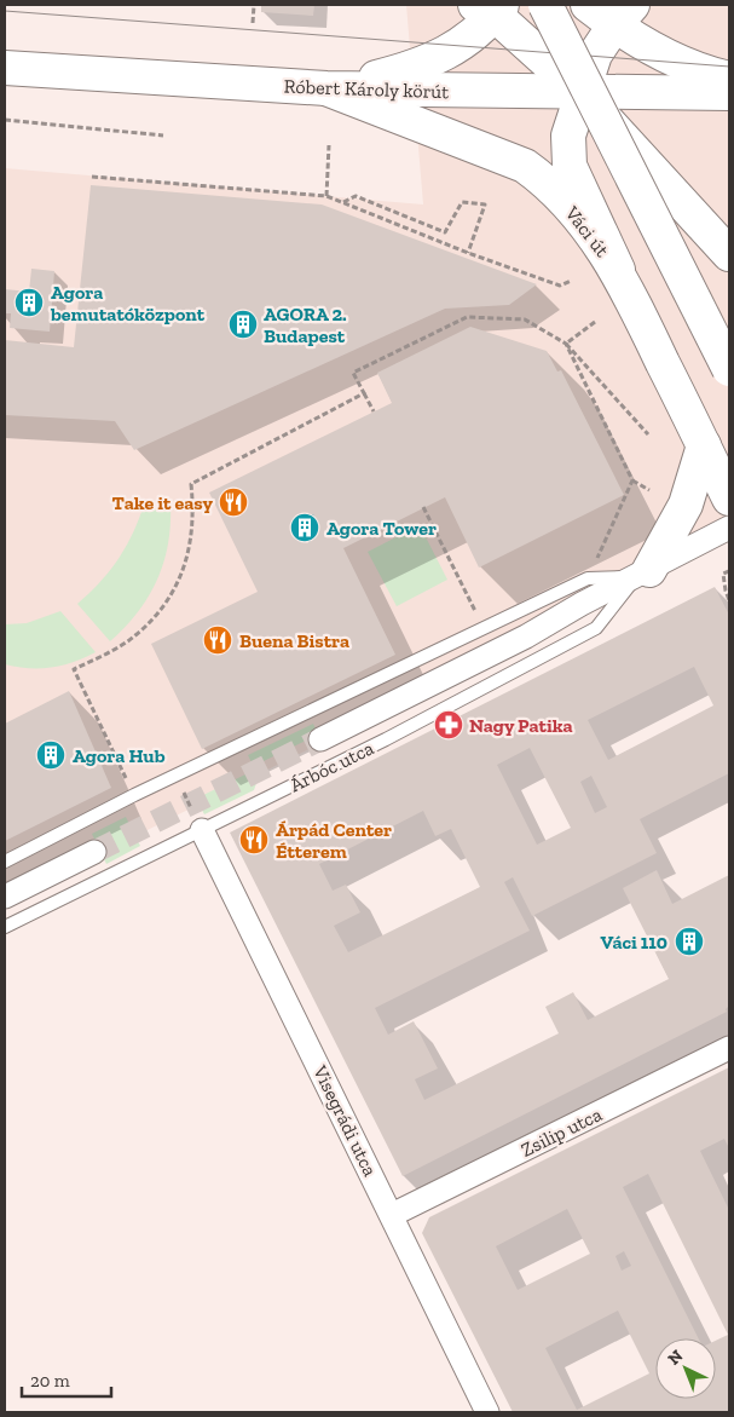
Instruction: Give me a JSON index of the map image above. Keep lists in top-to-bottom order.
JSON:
{
  "streets": {
    "main road": ["Róbert Károly körút", "Váci út"],
    "street": ["Árbóc utca", "Visegrádi utca", "Zsilip utca"]
  },
  "crossings": [
    ["Róbert Károly körút", "Váci út"],
    ["Árbóc utca", "Visegrádi utca"],
    ["Visegrádi utca", "Zsilip utca"]
  ],
  "places": {
    "building": [
      "Agora bemutatóközpont",
      "AGORA 2. Budapest",
      "Agora Tower",
      "Agora Hub",
      "Váci 110"
    ],
    "restaurant": ["Take it easy", "Buena Bistra", "Árpád Center Étterem"],
    "pharmacy": ["Nagy Patika"]
  },
  "scale_bar": "20 m",
  "north": "top left"
}
